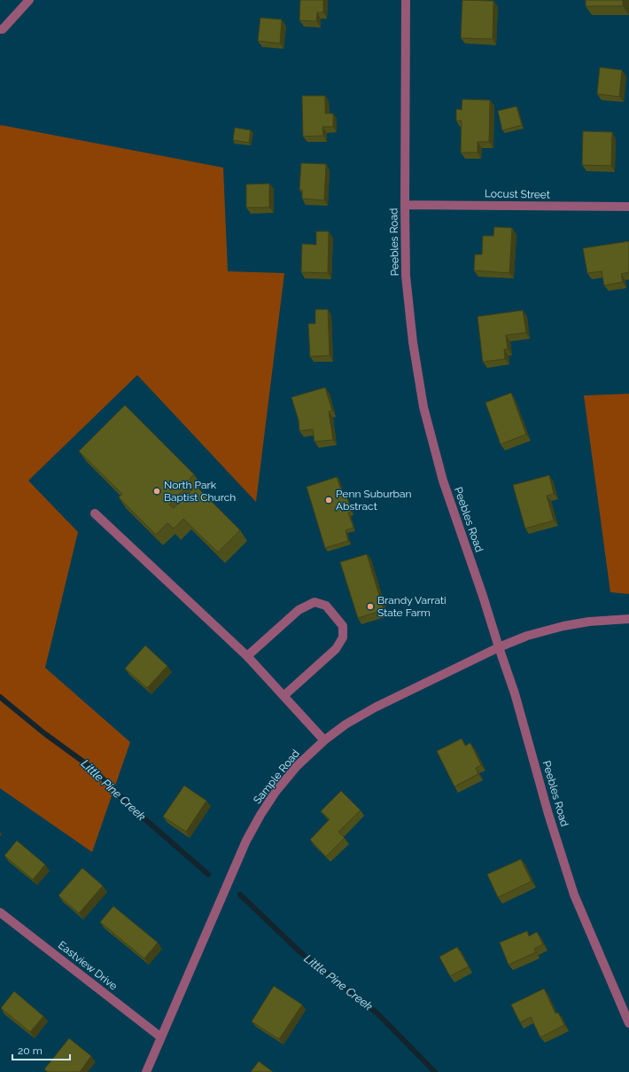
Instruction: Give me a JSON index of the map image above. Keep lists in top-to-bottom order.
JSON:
{
  "streets": {
    "street": [
      "Locust Street",
      "Peebles Road",
      "Sample Road",
      "Eastview Drive"
    ]
  },
  "crossings": [
    ["Locust Street", "Peebles Road"],
    ["Peebles Road", "Sample Road"],
    ["Sample Road", "Eastview Drive"]
  ],
  "water": ["Little Pine Creek"],
  "places": ["North Park Baptist Church", "Penn Suburban Abstract", "Brandy Varrati State Farm"],
  "scale_bar": "20 m"
}
